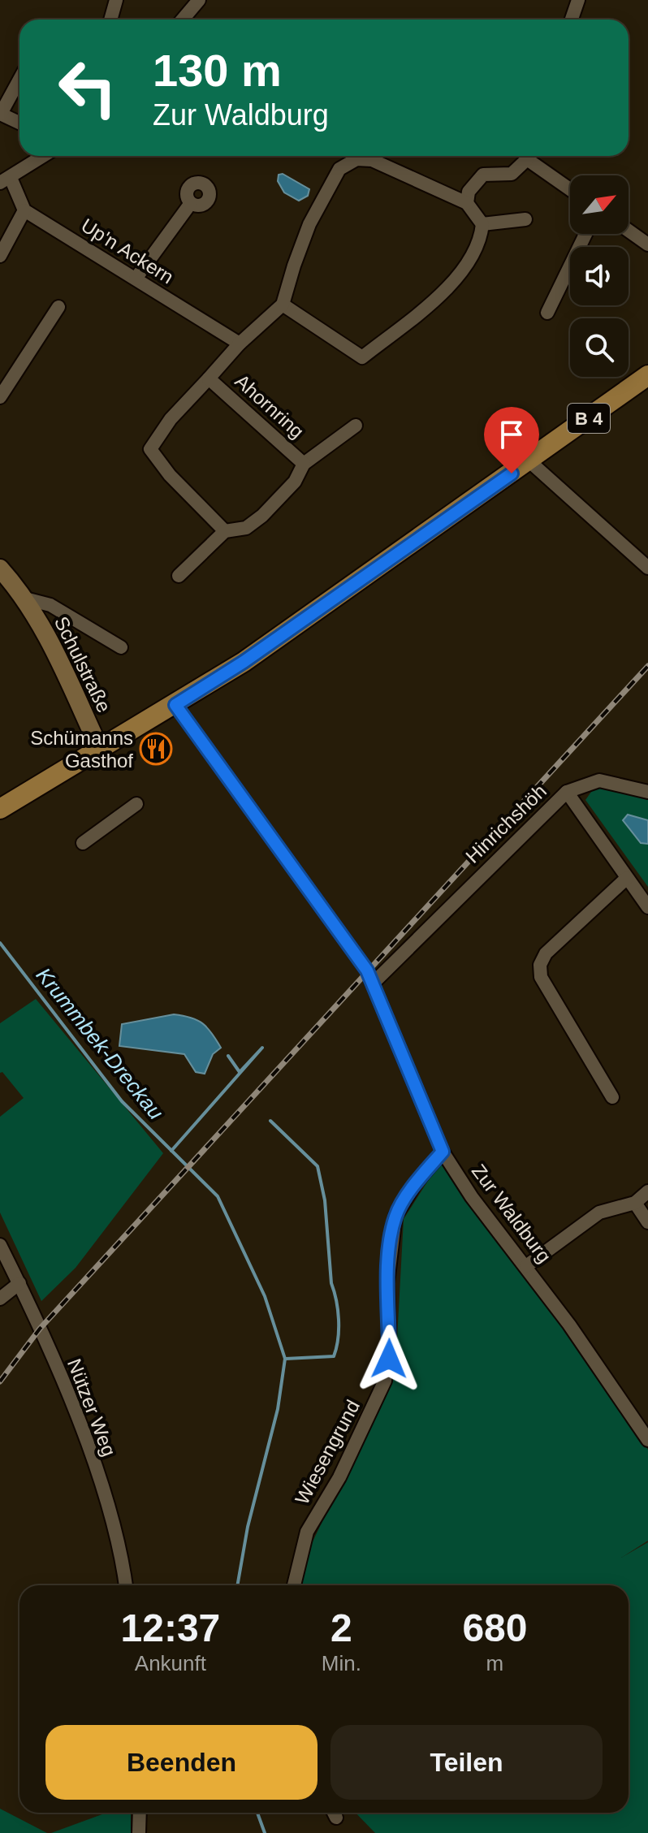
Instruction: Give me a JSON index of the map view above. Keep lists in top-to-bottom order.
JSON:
{
  "streets": {
    "main road": ["B 4"],
    "street": [
      "Up'n Ackern",
      "Ahornring",
      "Schulstraße",
      "Hinrichshöh",
      "Zur Waldburg",
      "Nützer Weg",
      "Wiesengrund"
    ]
  },
  "crossings": [
    ["Up'n Ackern", "Ahornring"],
    ["B 4", "Schulstraße"],
    ["B 4", "Zur Waldburg"],
    ["Hinrichshöh", "Zur Waldburg"],
    ["Zur Waldburg", "Wiesengrund"]
  ],
  "water": ["Krummbek-Dreckau"],
  "places": {
    "restaurant": ["Schümanns Gasthof"]
  },
  "north": "top right",
  "page": {
    "turn": ["130 m", "Zur Waldburg"],
    "eta": [
      "12:37",
      "Ankunft",
      "2",
      "Min.",
      "680",
      "m"
    ],
    "buttons": ["Beenden", "Teilen"]
  }
}
